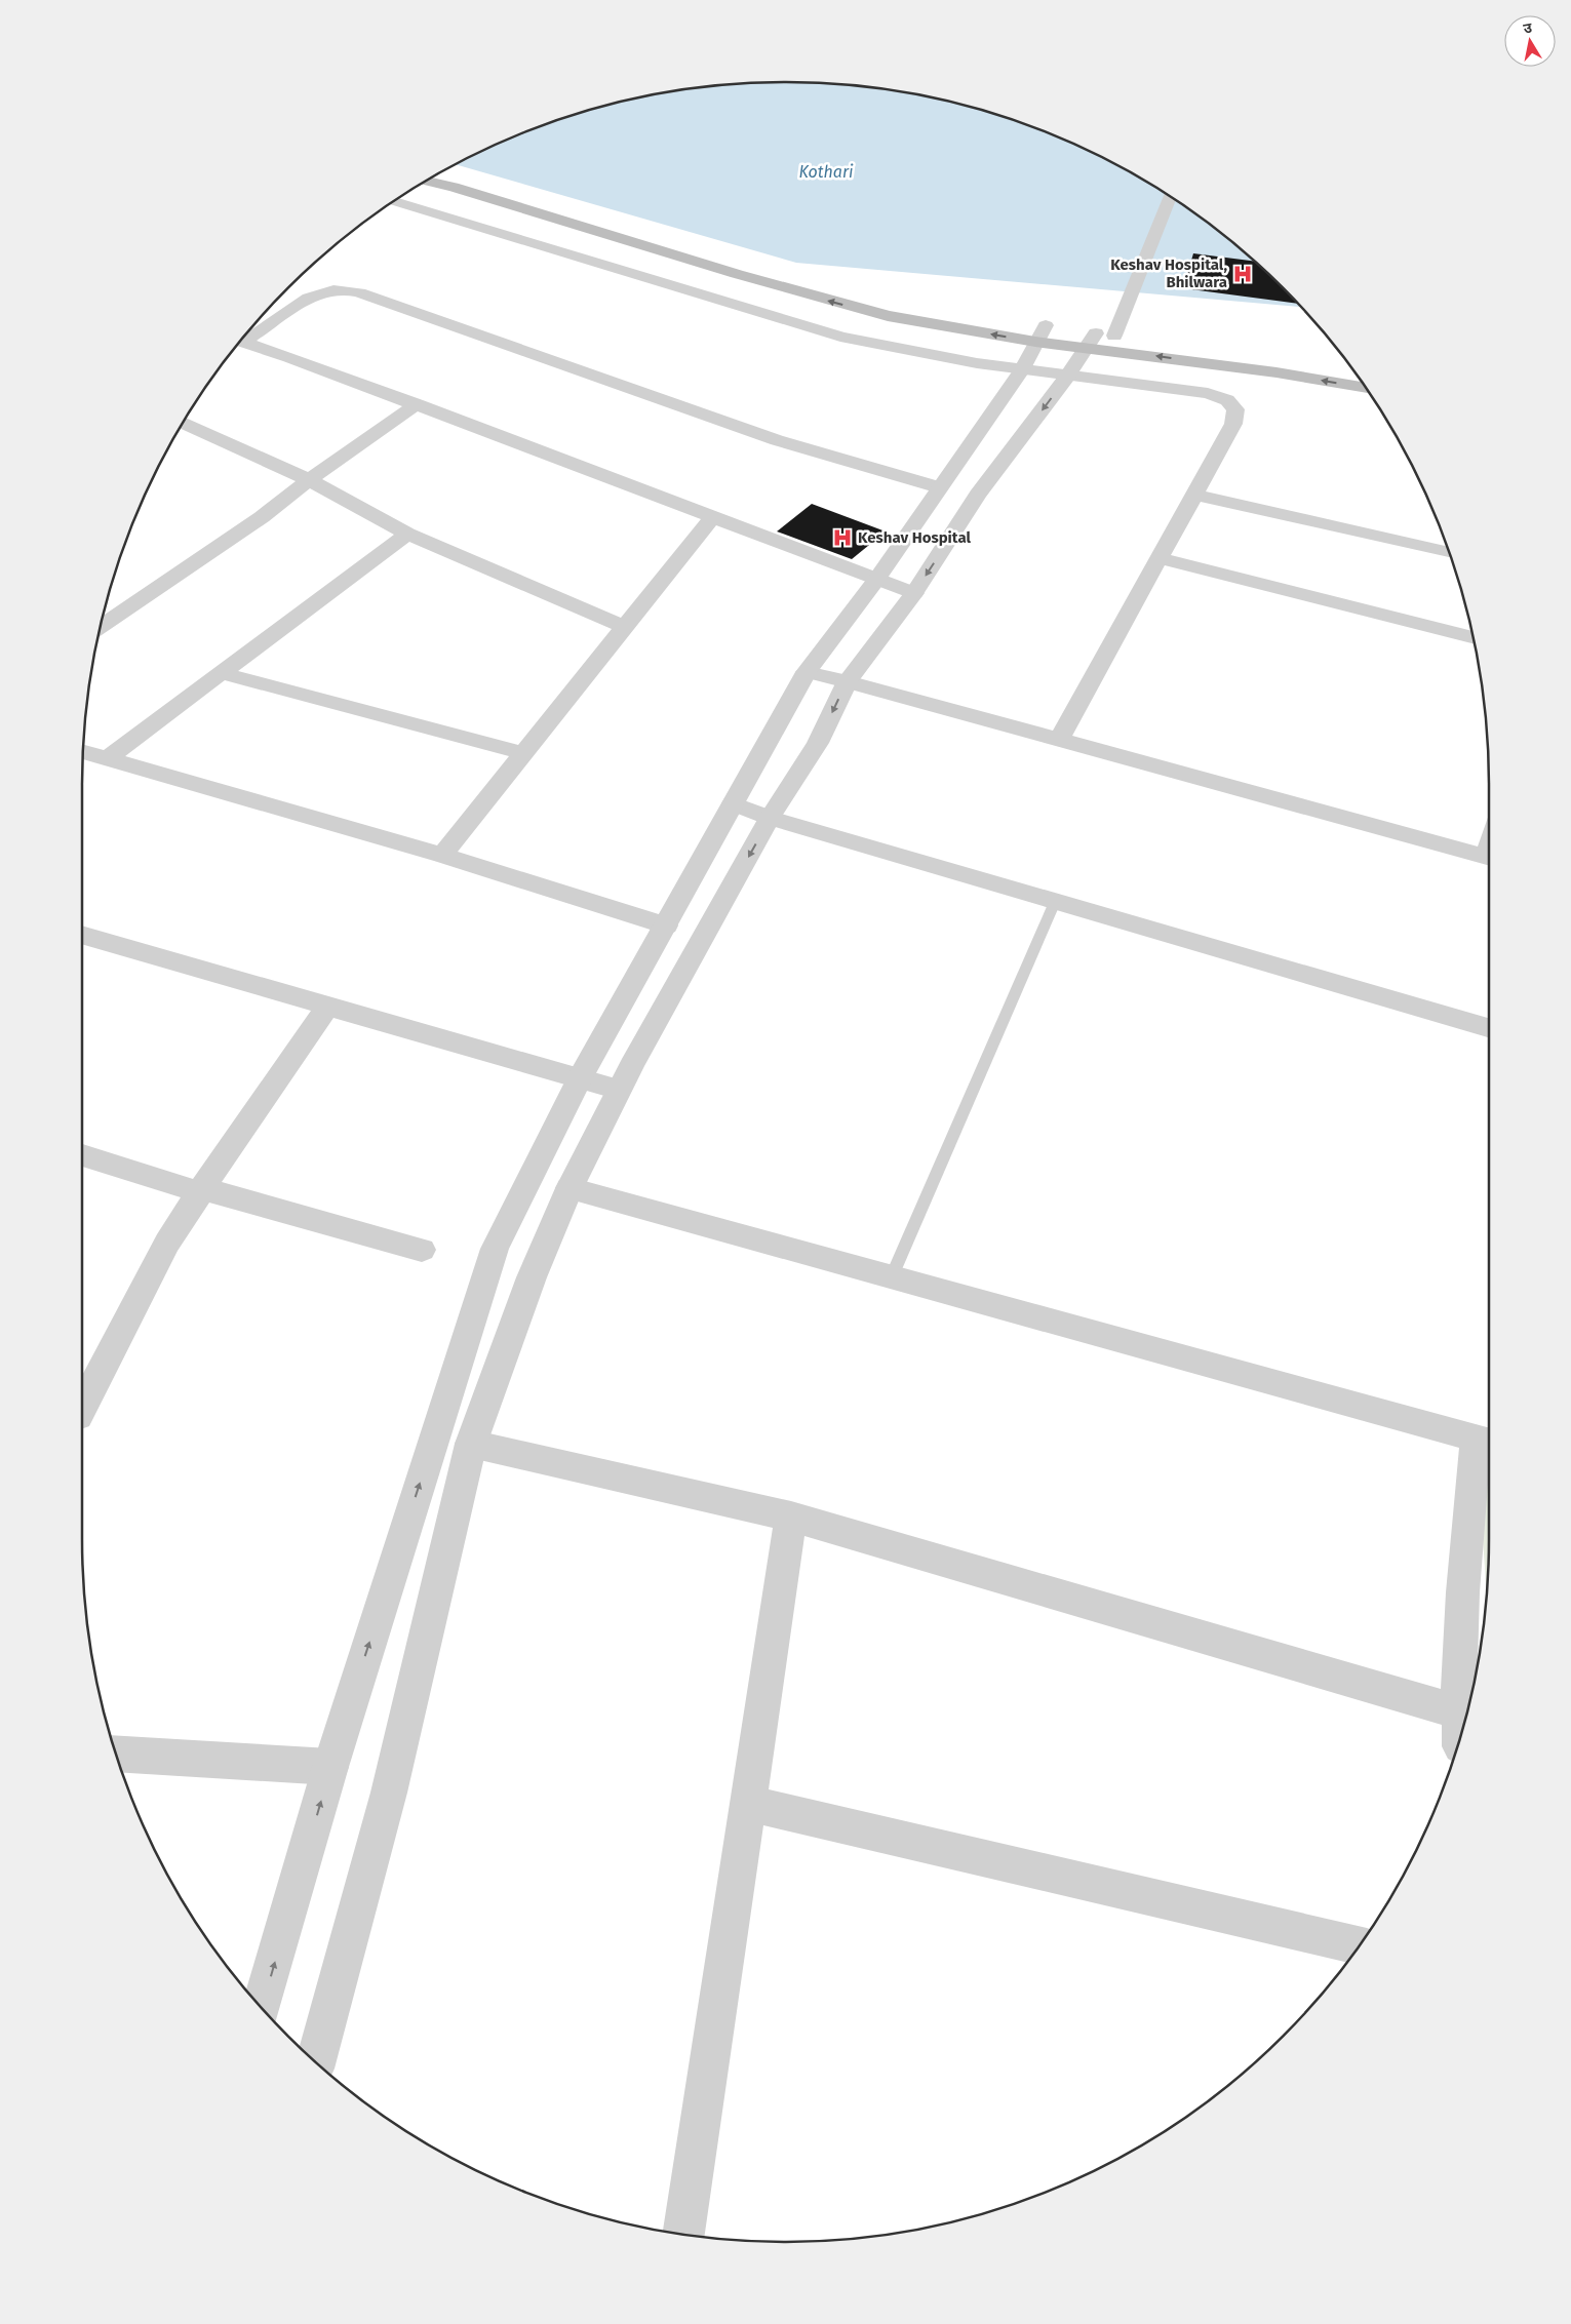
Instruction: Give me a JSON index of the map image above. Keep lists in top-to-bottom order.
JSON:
{
  "water": ["Kothari"],
  "places": {
    "hospital": ["Keshav Hospital, Bhilwara", "Keshav Hospital"]
  },
  "north": "top"
}
